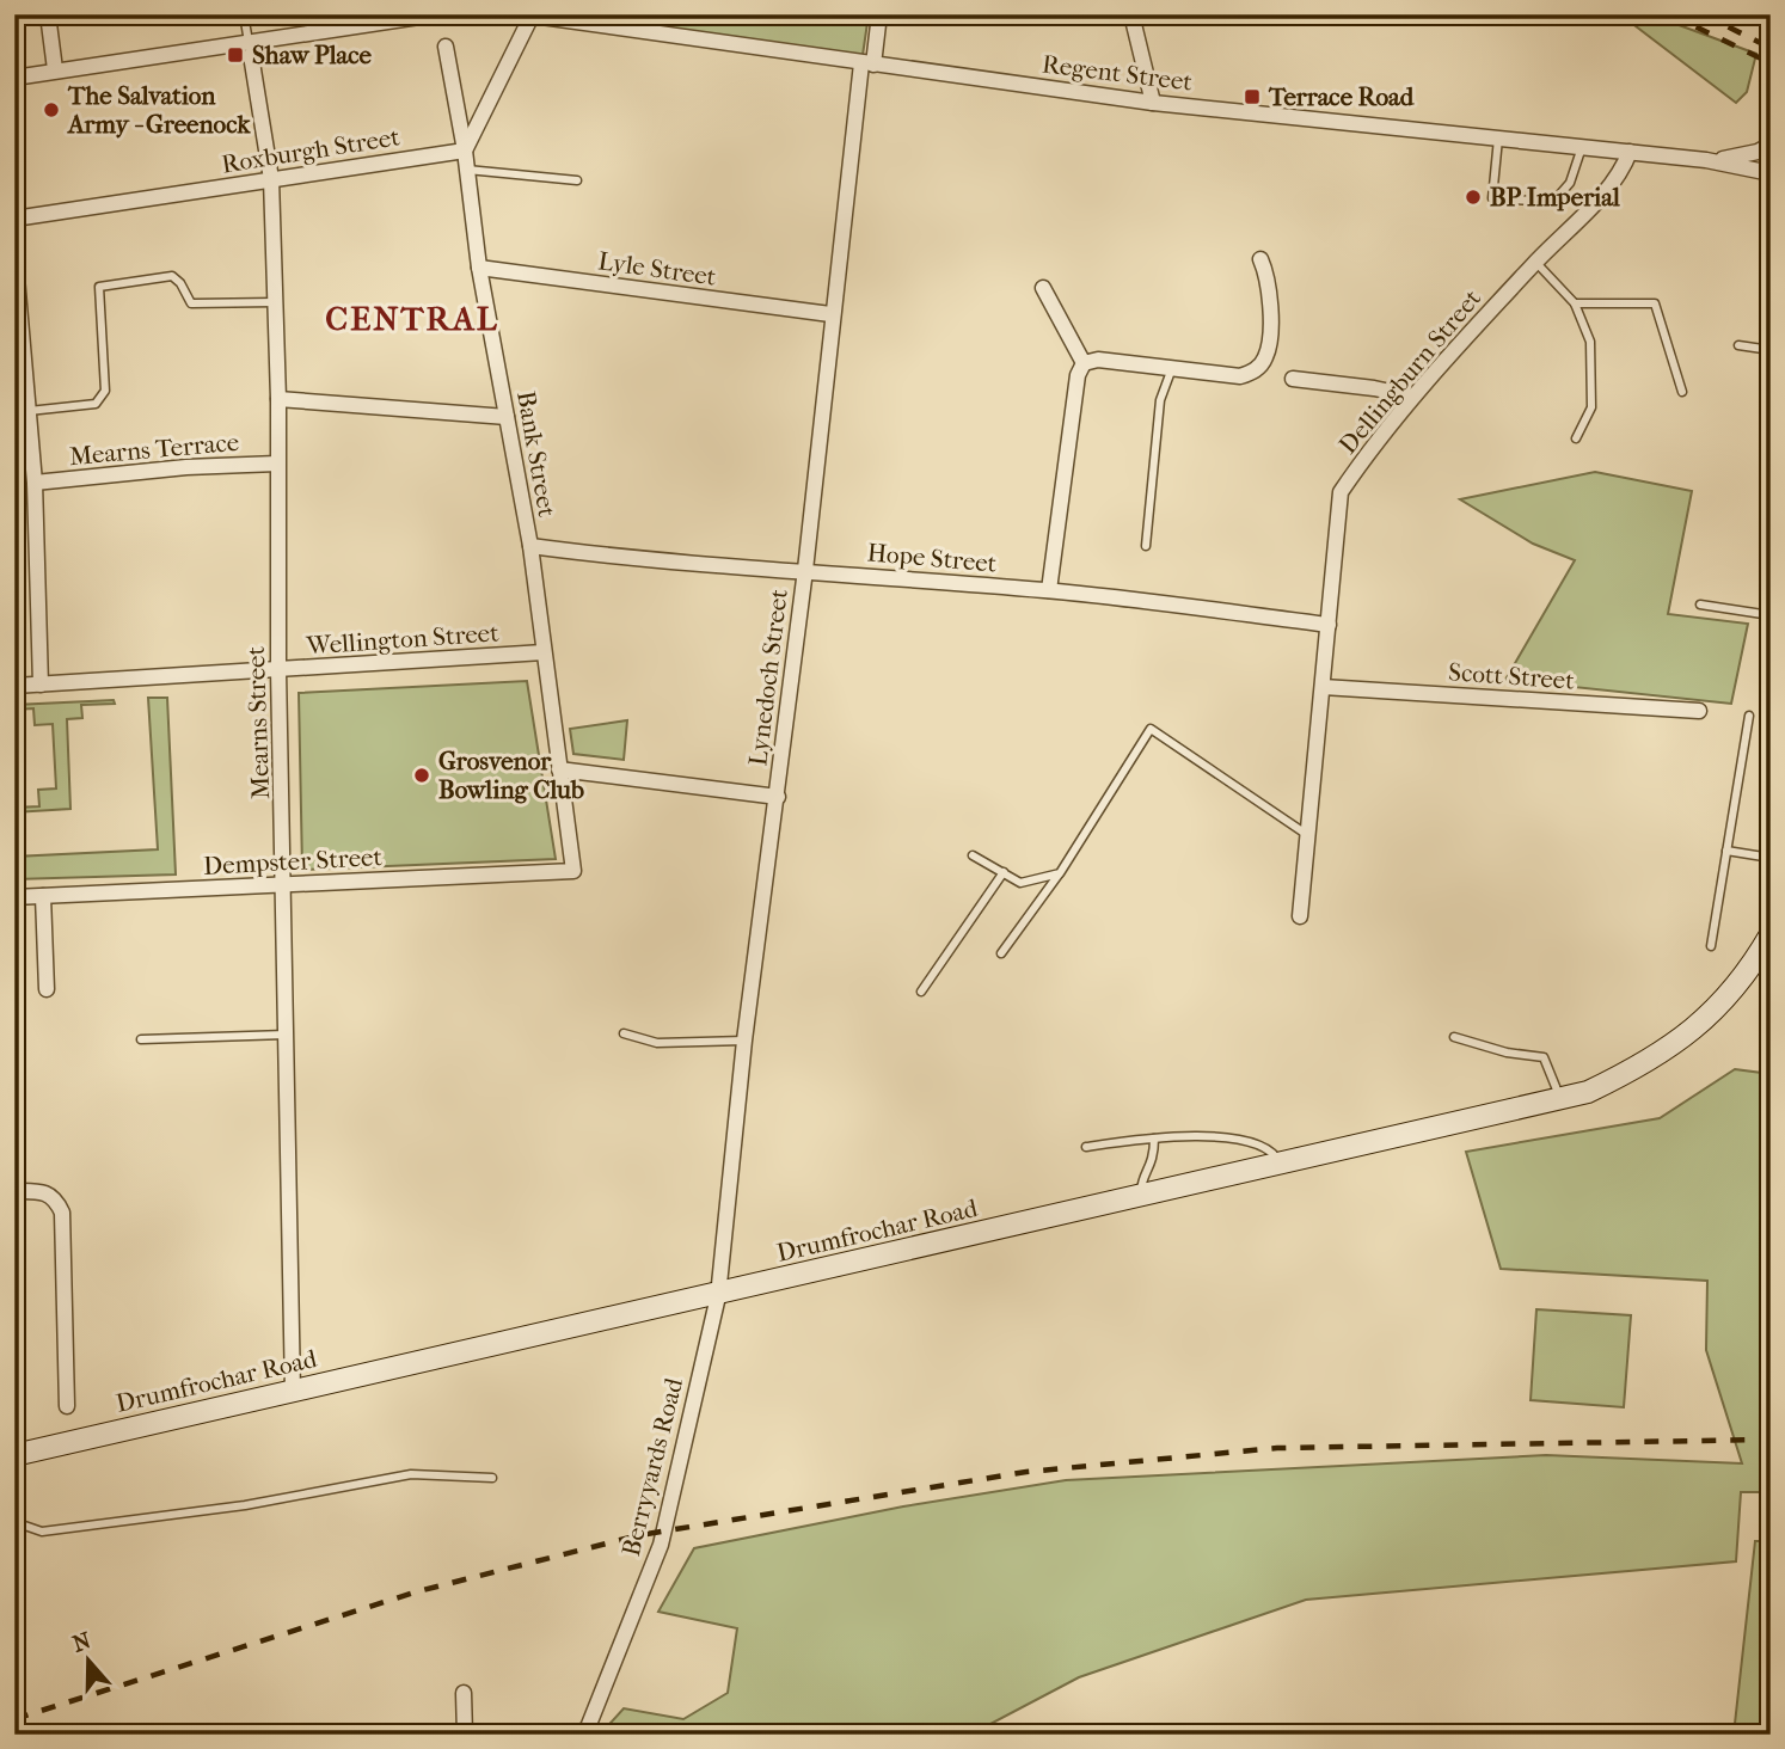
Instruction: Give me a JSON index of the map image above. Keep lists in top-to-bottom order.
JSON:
{
  "streets": {
    "main road": ["Drumfrochar Road"],
    "street": [
      "Regent Street",
      "Roxburgh Street",
      "Lyle Street",
      "Dellingburn Street",
      "Mearns Terrace",
      "Bank Street",
      "Hope Street",
      "Wellington Street",
      "Scott Street",
      "Lynedoch Street",
      "Mearns Street",
      "Dempster Street",
      "Berryyards Road"
    ]
  },
  "crossings": [
    ["Regent Street", "Dellingburn Street"],
    ["Regent Street", "Lynedoch Street"],
    ["Roxburgh Street", "Bank Street"],
    ["Roxburgh Street", "Mearns Street"],
    ["Lyle Street", "Bank Street"],
    ["Lyle Street", "Lynedoch Street"],
    ["Dellingburn Street", "Hope Street"],
    ["Dellingburn Street", "Scott Street"],
    ["Mearns Terrace", "Mearns Street"],
    ["Bank Street", "Hope Street"],
    ["Bank Street", "Wellington Street"],
    ["Bank Street", "Dempster Street"],
    ["Hope Street", "Lynedoch Street"],
    ["Wellington Street", "Mearns Street"],
    ["Lynedoch Street", "Drumfrochar Road"],
    ["Lynedoch Street", "Berryyards Road"],
    ["Mearns Street", "Dempster Street"],
    ["Mearns Street", "Drumfrochar Road"],
    ["Drumfrochar Road", "Berryyards Road"]
  ],
  "districts": ["CENTRAL"],
  "places": {
    "transit": ["Shaw Place", "Terrace Road"],
    "other": ["The Salvation Army - Greenock", "BP Imperial", "Grosvenor Bowling Club"]
  },
  "north": "top"
}
